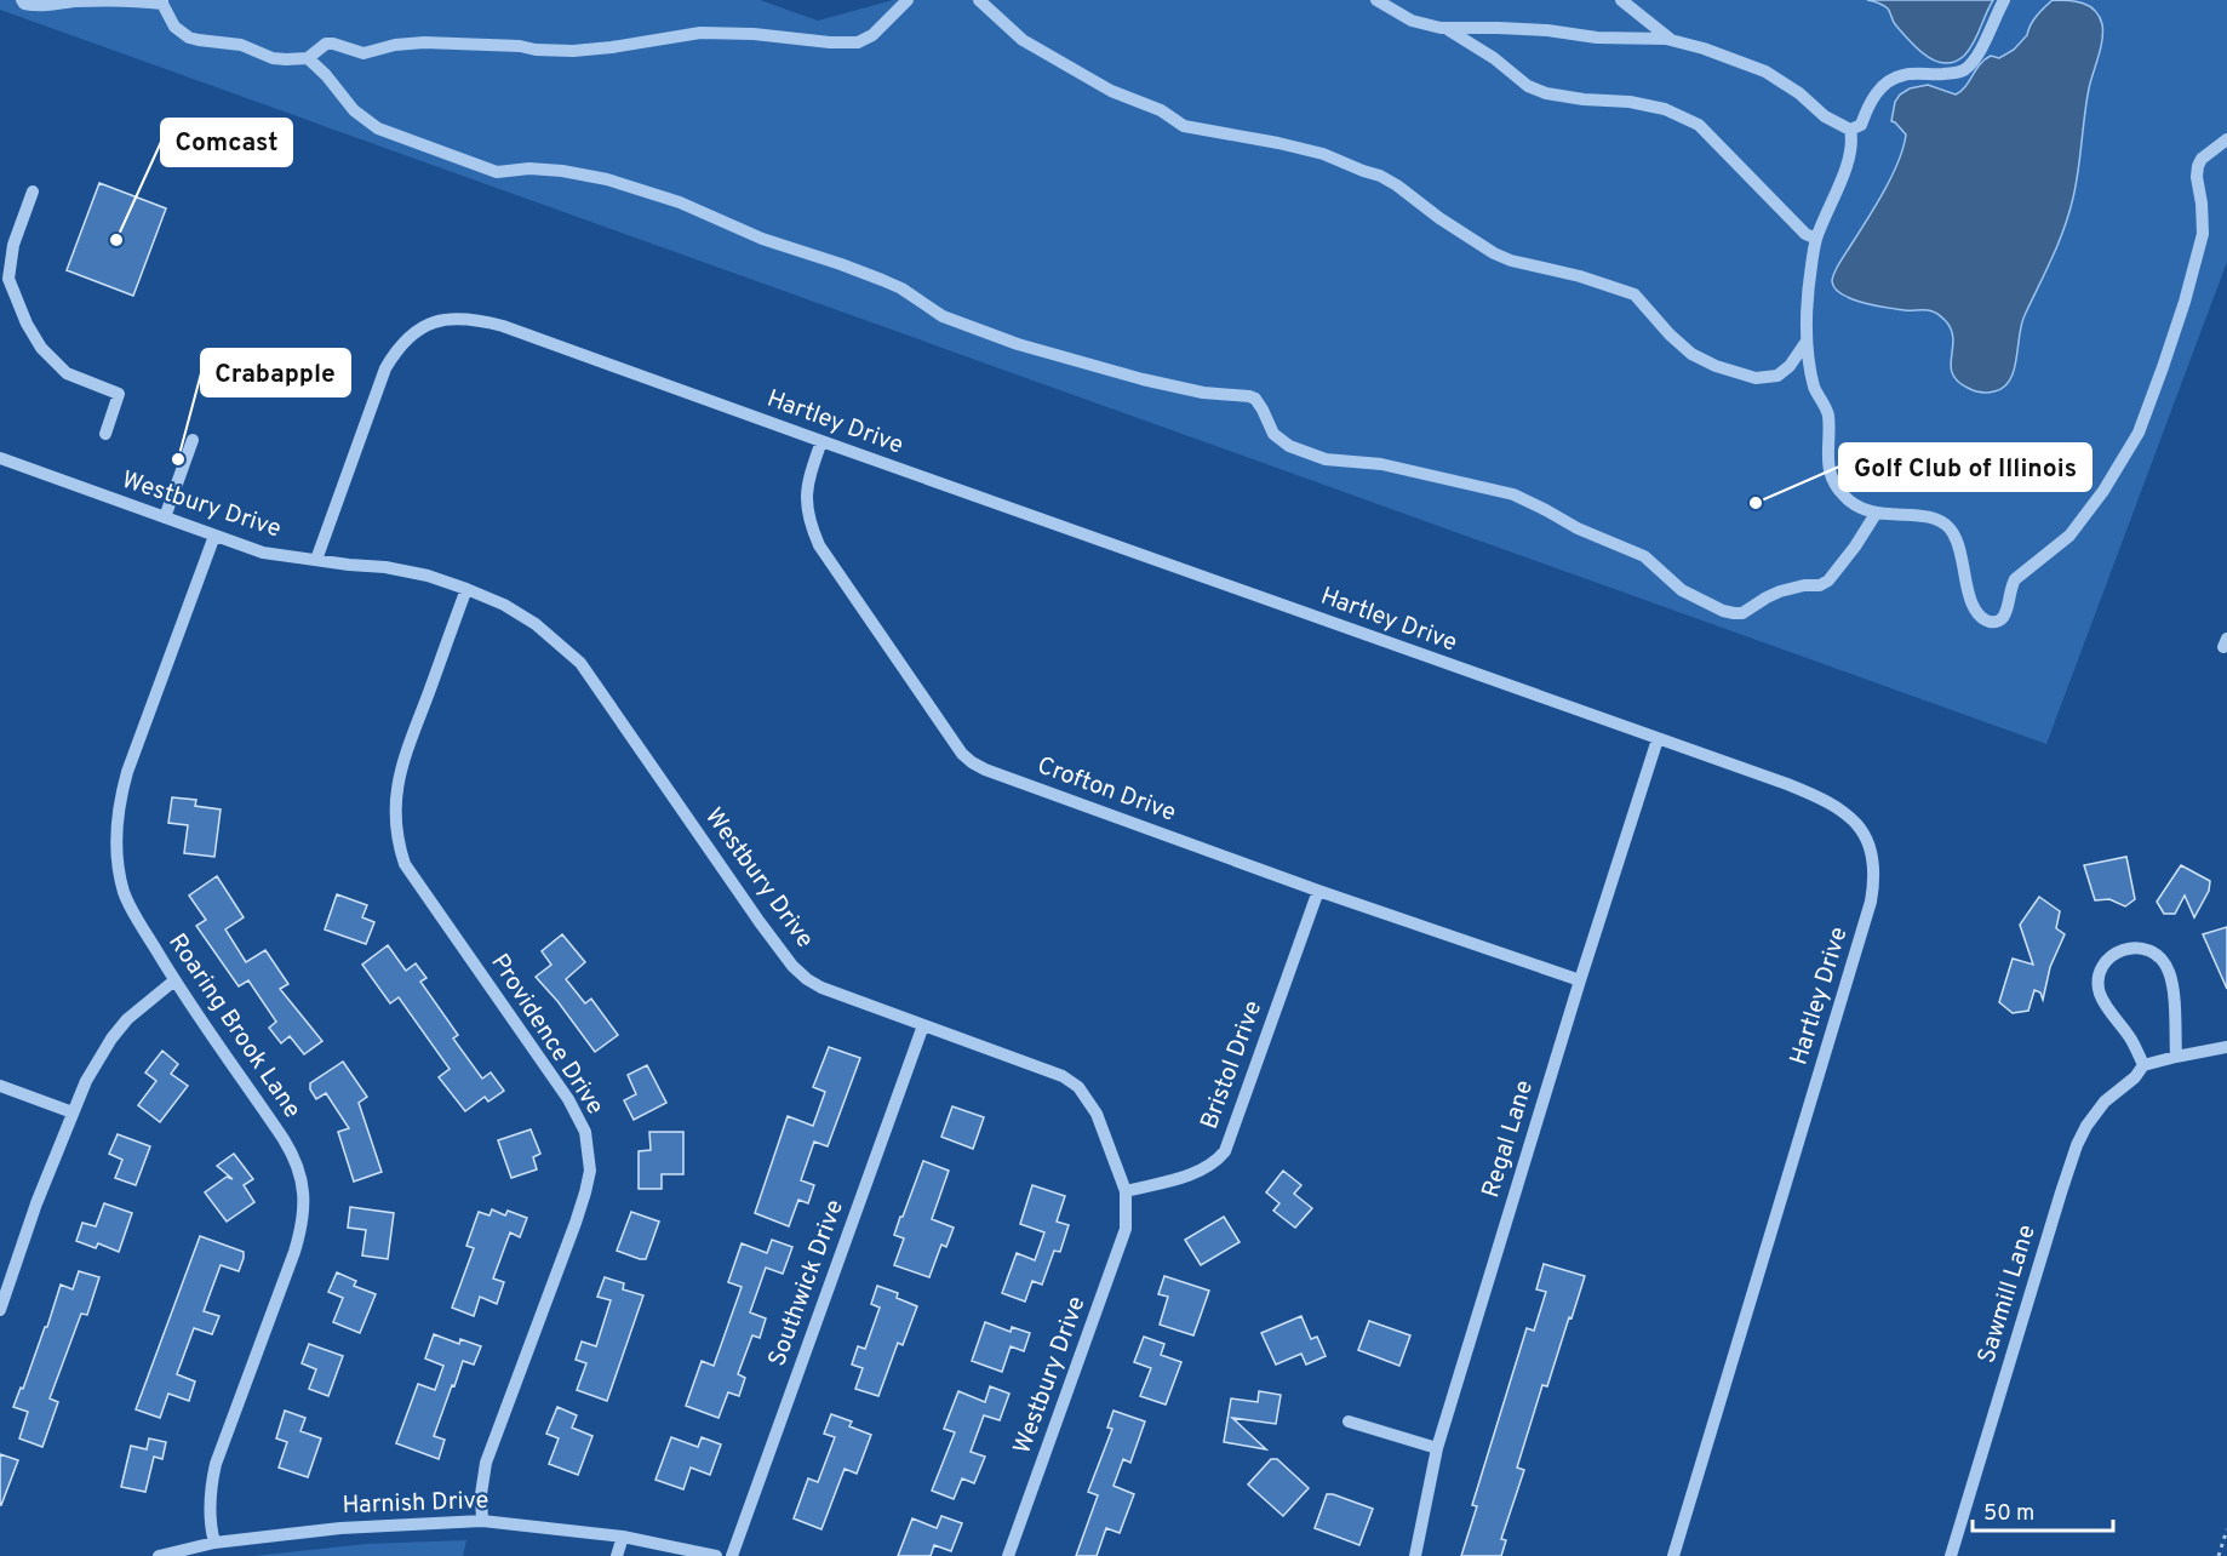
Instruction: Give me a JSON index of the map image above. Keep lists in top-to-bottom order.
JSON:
{
  "streets": {
    "street": [
      "Hartley Drive",
      "Westbury Drive",
      "Crofton Drive",
      "Roaring Brook Lane",
      "Providence Drive",
      "Bristol Drive",
      "Regal Lane",
      "Southwick Drive",
      "Sawmill Lane",
      "Harnish Drive"
    ]
  },
  "crossings": [
    ["Hartley Drive", "Westbury Drive"],
    ["Hartley Drive", "Crofton Drive"],
    ["Hartley Drive", "Regal Lane"],
    ["Westbury Drive", "Roaring Brook Lane"],
    ["Westbury Drive", "Providence Drive"],
    ["Westbury Drive", "Bristol Drive"],
    ["Westbury Drive", "Southwick Drive"],
    ["Crofton Drive", "Bristol Drive"],
    ["Crofton Drive", "Regal Lane"],
    ["Roaring Brook Lane", "Harnish Drive"],
    ["Providence Drive", "Harnish Drive"]
  ],
  "places": ["Comcast", "Crabapple", "Golf Club of Illinois"],
  "scale_bar": "50 m"
}
